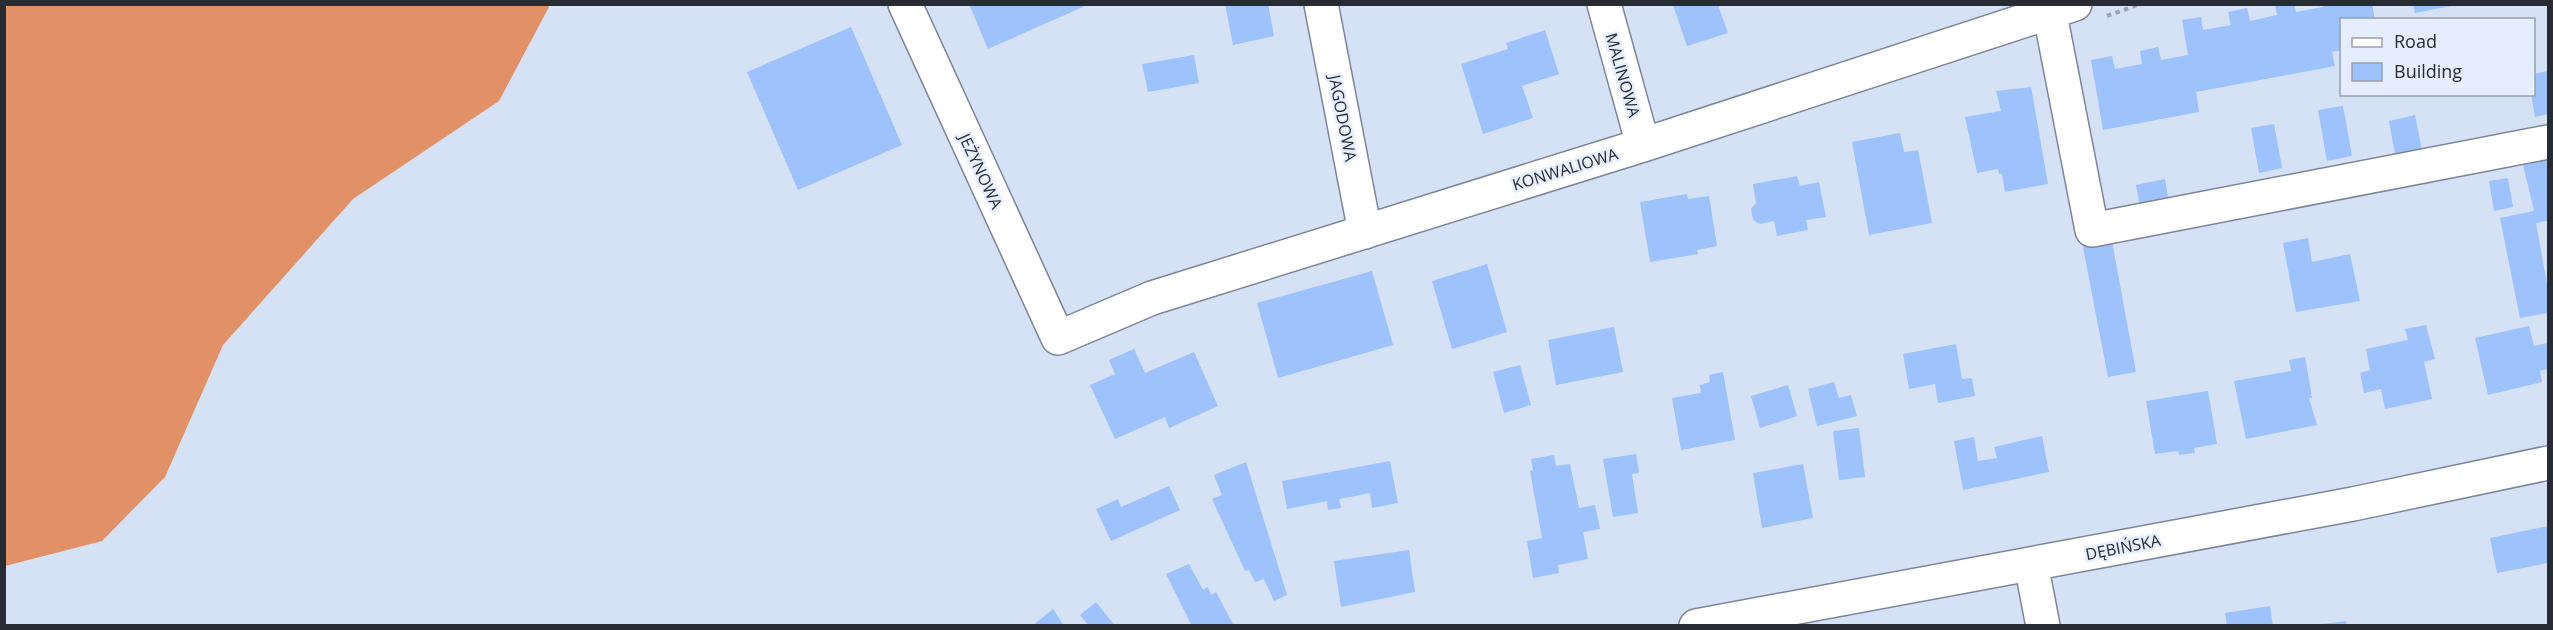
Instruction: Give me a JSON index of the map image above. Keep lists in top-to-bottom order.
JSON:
{
  "streets": {
    "street": [
      "MALINOWA",
      "JAGODOWA",
      "KONWALIOWA",
      "JEŻYNOWA",
      "DĘBIŃSKA"
    ]
  },
  "crossings": [
    ["MALINOWA", "KONWALIOWA"],
    ["JAGODOWA", "KONWALIOWA"],
    ["KONWALIOWA", "JEŻYNOWA"]
  ],
  "legend": ["Road", "Building"]
}
